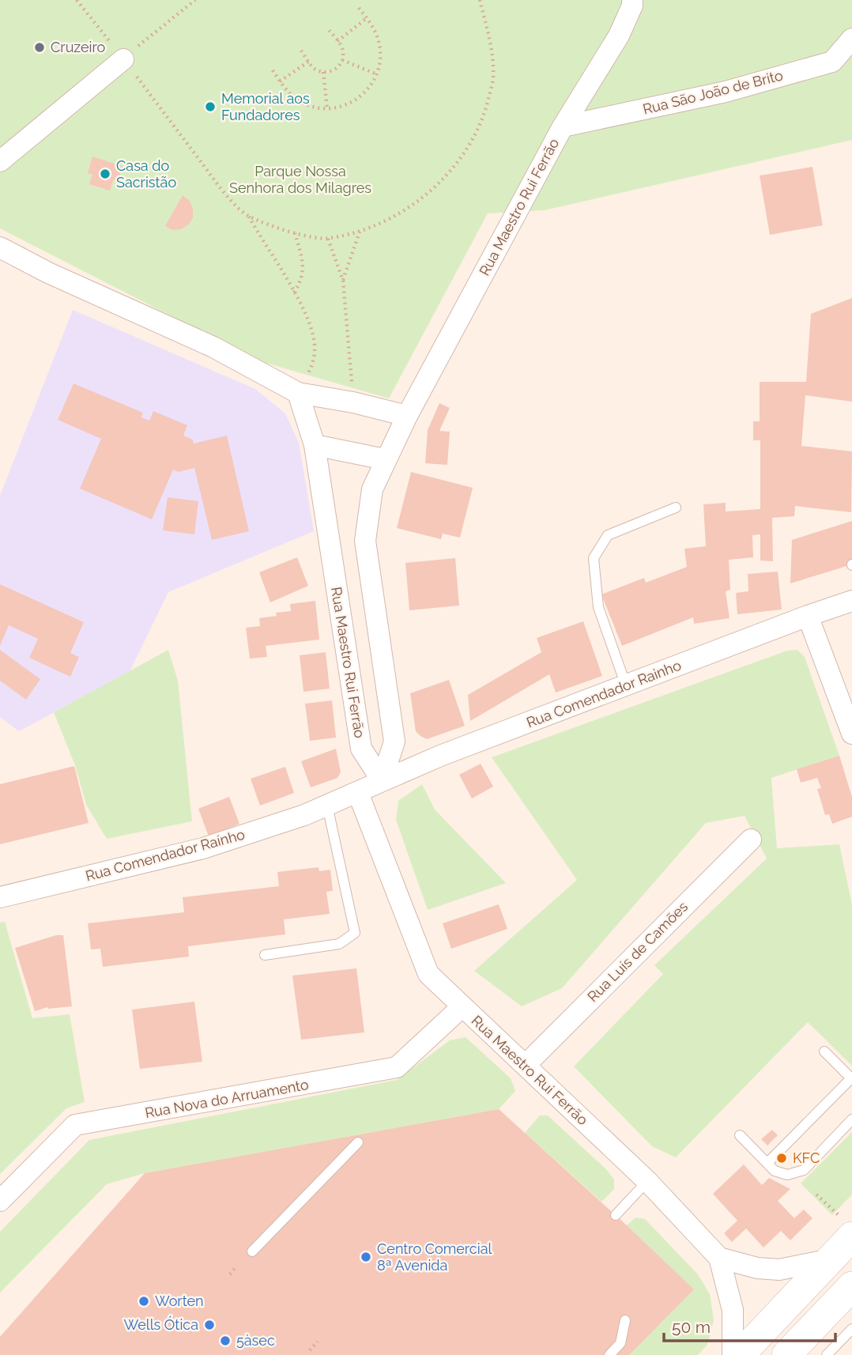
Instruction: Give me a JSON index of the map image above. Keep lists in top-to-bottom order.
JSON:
{
  "streets": {
    "street": [
      "Rua São João de Brito",
      "Rua Maestro Rui Ferrão",
      "Rua Comendador Rainho",
      "Rua Comendador Raínho",
      "Rua Luís de Camões",
      "Rua Nova do Arruamento"
    ]
  },
  "crossings": [
    ["Rua São João de Brito", "Rua Maestro Rui Ferrão"],
    ["Rua Maestro Rui Ferrão", "Rua Comendador Rainho"],
    ["Rua Maestro Rui Ferrão", "Rua Comendador Raínho"],
    ["Rua Maestro Rui Ferrão", "Rua Luís de Camões"],
    ["Rua Maestro Rui Ferrão", "Rua Nova do Arruamento"],
    ["Rua Comendador Rainho", "Rua Comendador Raínho"]
  ],
  "parks": ["Parque Nossa Senhora dos Milagres"],
  "places": [
    "Cruzeiro",
    "Memorial aos Fundadores",
    "Casa do Sacristão",
    "KFC",
    "Centro Comercial 8ª Avenida",
    "Worten",
    "Wells Ótica",
    "5àsec"
  ],
  "scale_bar": "50 m"
}
